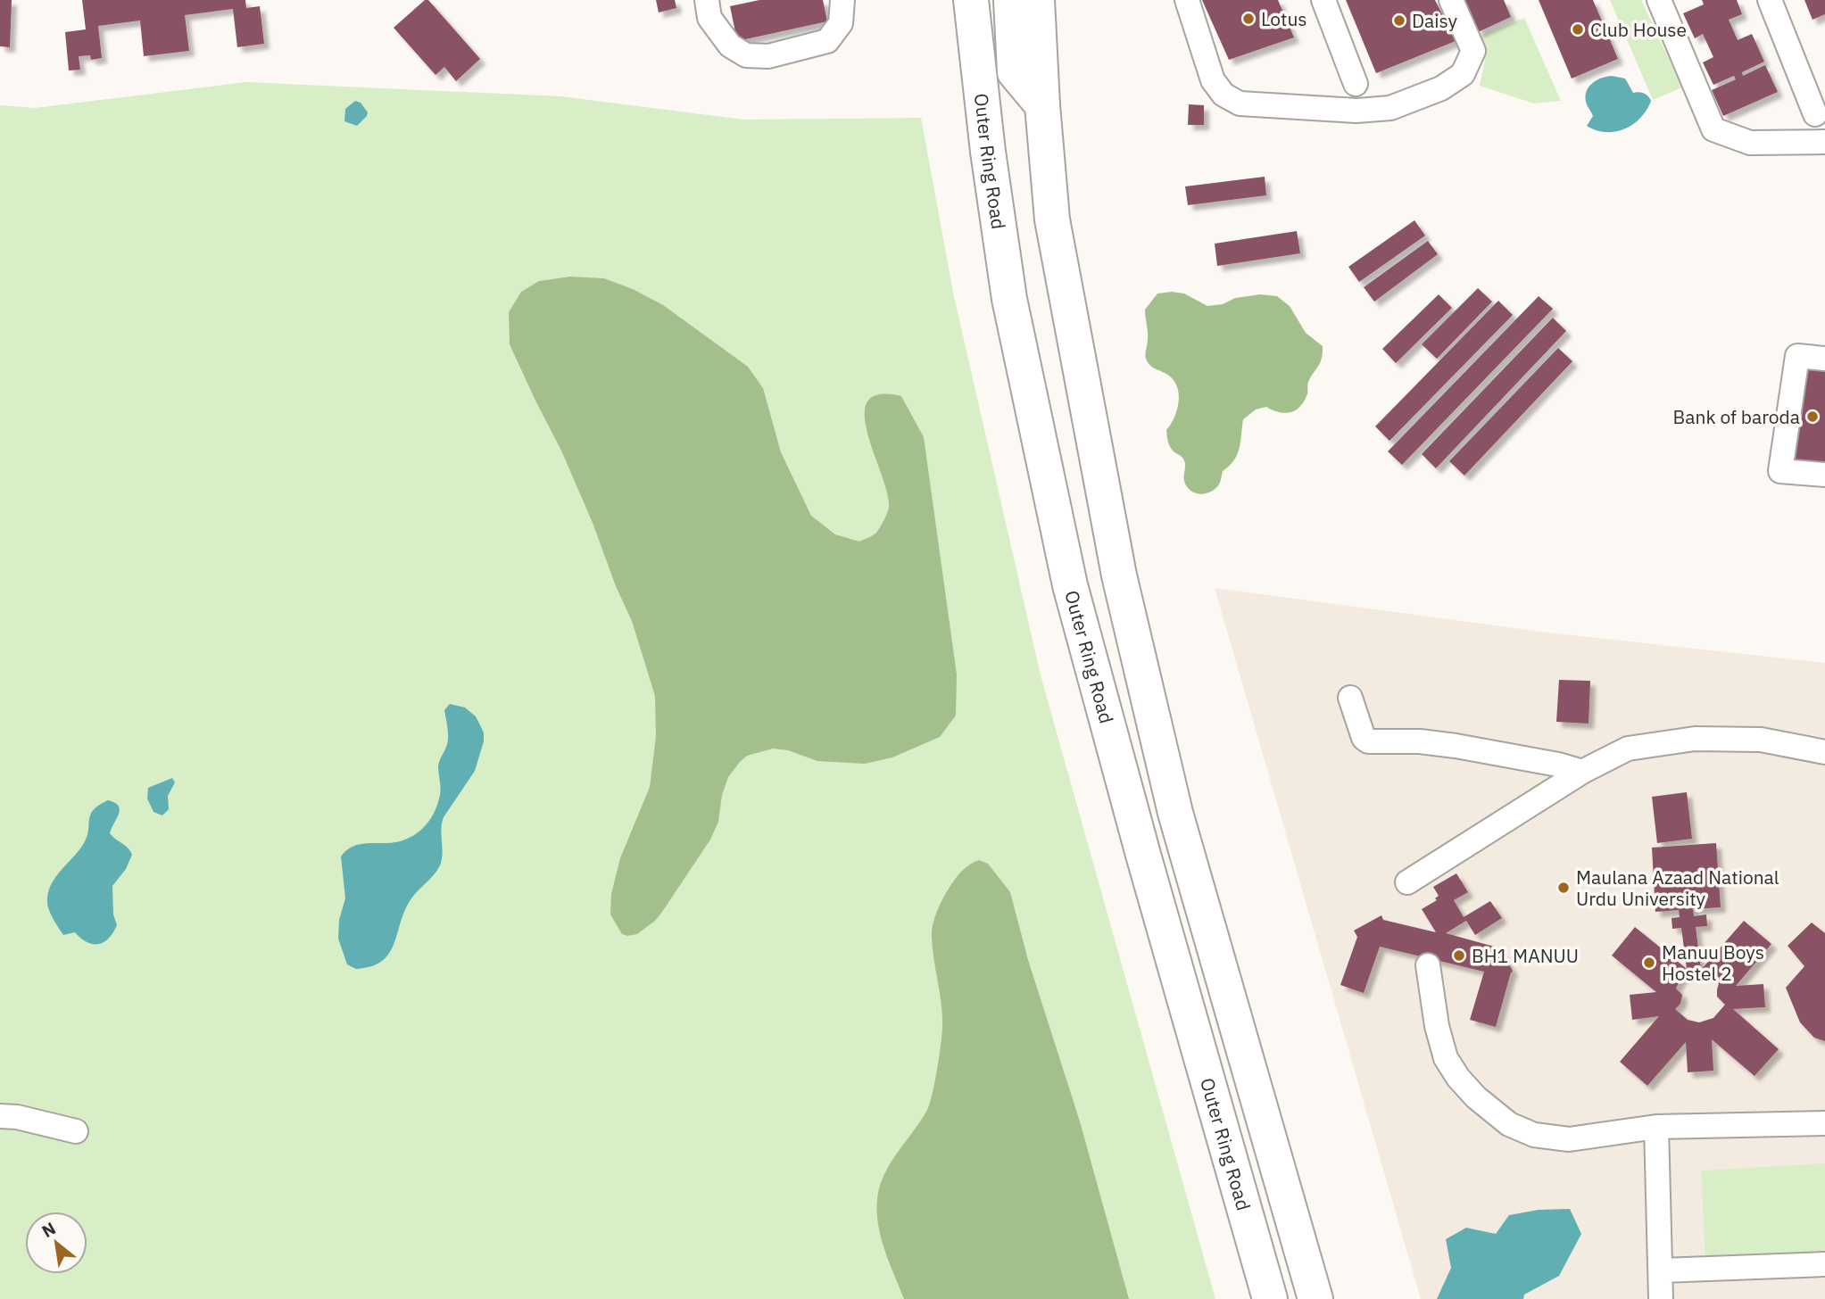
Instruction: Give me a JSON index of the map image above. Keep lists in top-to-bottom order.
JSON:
{
  "streets": {
    "highway": ["Outer Ring Road"]
  },
  "places": [
    "Lotus",
    "Daisy",
    "Club House",
    "Bank of baroda",
    "Maulana Azaad National Urdu University",
    "BH1 MANUU",
    "Manuu Boys Hostel 2"
  ],
  "north": "top left"
}
